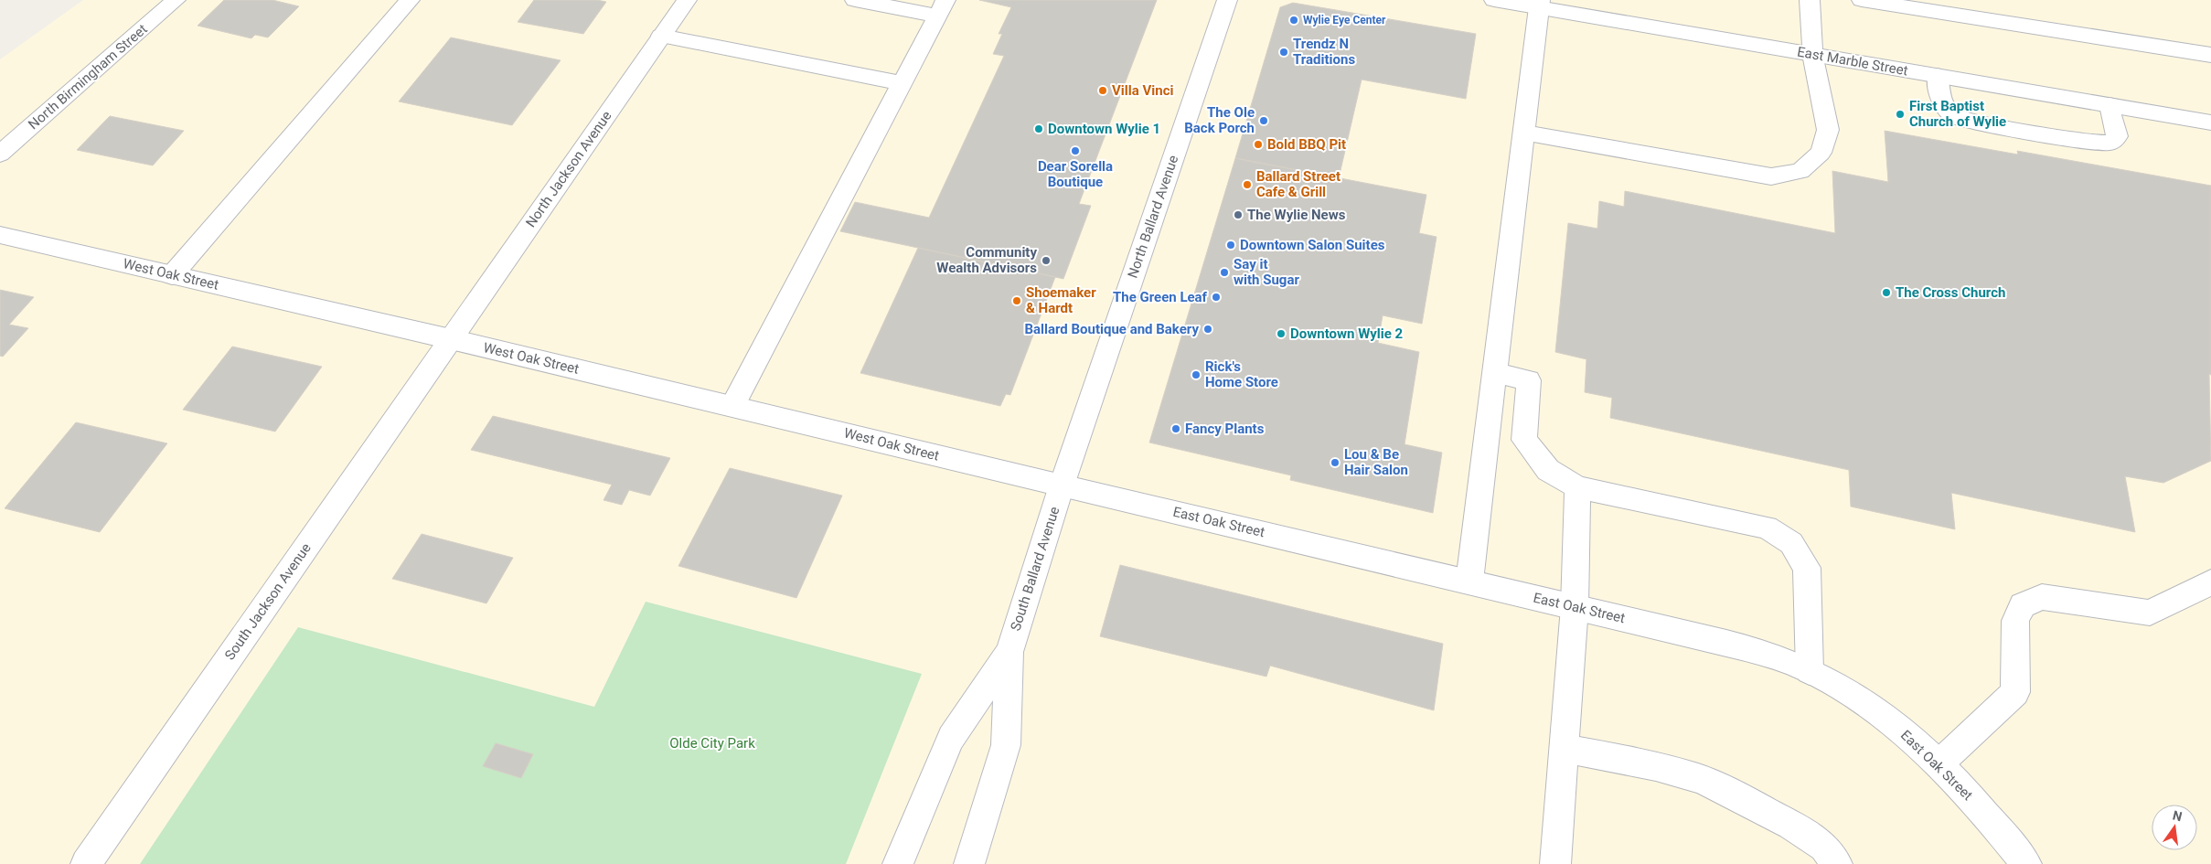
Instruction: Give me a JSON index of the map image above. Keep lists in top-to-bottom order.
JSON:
{
  "streets": {
    "street": [
      "East Marble Street",
      "North Birmingham Street",
      "North Jackson Avenue",
      "North Ballard Avenue",
      "West Oak Street",
      "East Oak Street",
      "South Ballard Avenue",
      "South Jackson Avenue"
    ]
  },
  "crossings": [
    ["North Jackson Avenue", "West Oak Street"],
    ["North Jackson Avenue", "South Jackson Avenue"],
    ["North Ballard Avenue", "West Oak Street"],
    ["North Ballard Avenue", "East Oak Street"],
    ["North Ballard Avenue", "South Ballard Avenue"],
    ["West Oak Street", "East Oak Street"],
    ["West Oak Street", "South Ballard Avenue"],
    ["West Oak Street", "South Jackson Avenue"],
    ["East Oak Street", "South Ballard Avenue"]
  ],
  "parks": ["Olde City Park"],
  "places": [
    "Wylie Eye Center",
    "Trendz N Traditions",
    "Villa Vinci",
    "First Baptist Church of Wylie",
    "The Ole Back Porch",
    "Downtown Wylie 1",
    "Bold BBQ Pit",
    "Dear Sorella Boutique",
    "Ballard Street Cafe & Grill",
    "The Wylie News",
    "Downtown Salon Suites",
    "Community Wealth Advisors",
    "Say it with Sugar",
    "The Cross Church",
    "The Green Leaf",
    "Shoemaker & Hardt",
    "Ballard Boutique and Bakery",
    "Downtown Wylie 2",
    "Rick's Home Store",
    "Fancy Plants",
    "Lou & Be Hair Salon"
  ],
  "north": "top"
}
